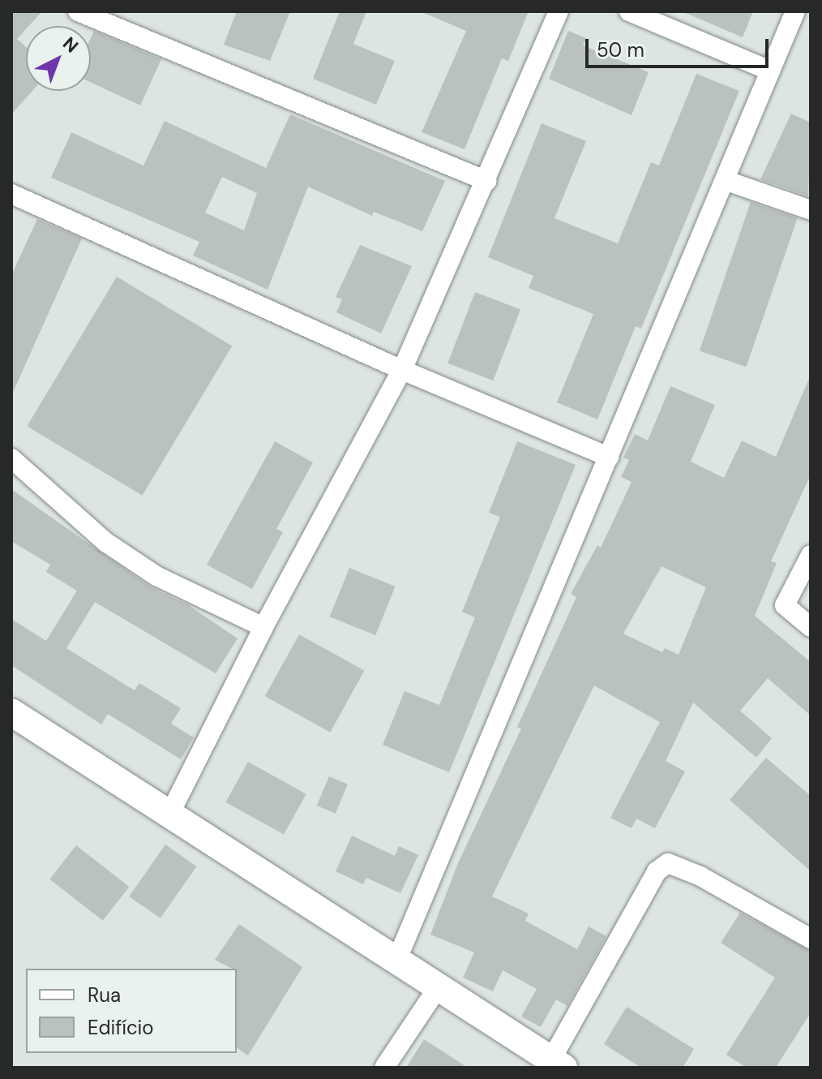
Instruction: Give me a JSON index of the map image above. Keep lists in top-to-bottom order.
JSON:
{
  "legend": ["Rua", "Edifício"],
  "scale_bar": "50 m",
  "north": "top right"
}
